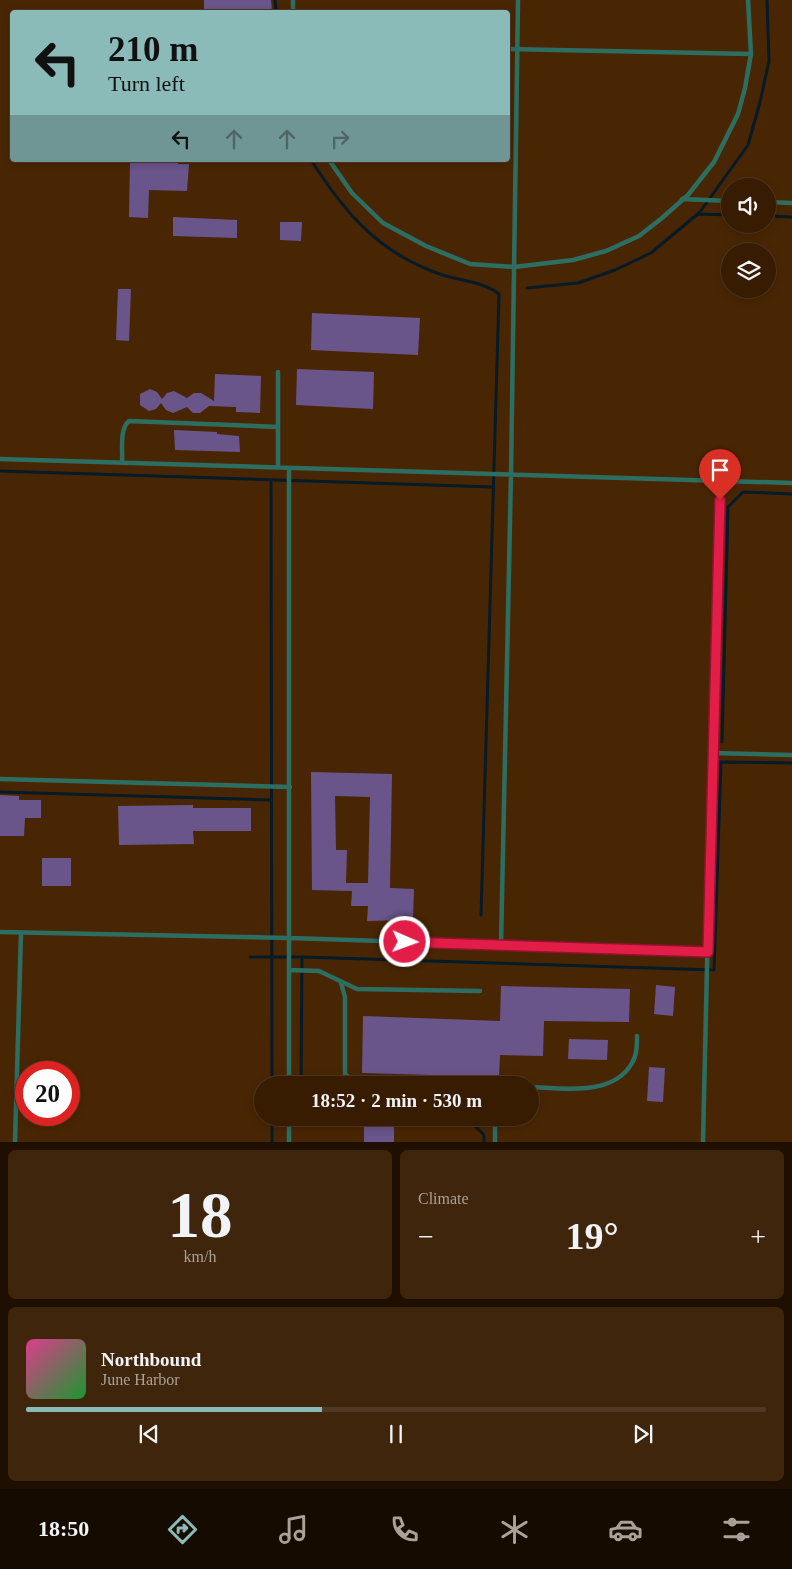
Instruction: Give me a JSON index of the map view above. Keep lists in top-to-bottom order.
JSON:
{
  "page": {
    "turn": ["210 m", "Turn left"],
    "limit": "20",
    "trip": "18:52 · 2 min · 530 m",
    "tile": [
      ["18", "km/h"],
      "Climate"
    ],
    "heat": ["−", "19°", "+"],
    "song": ["Northbound", "June Harbor"],
    "tabs": "18:50"
  }
}
